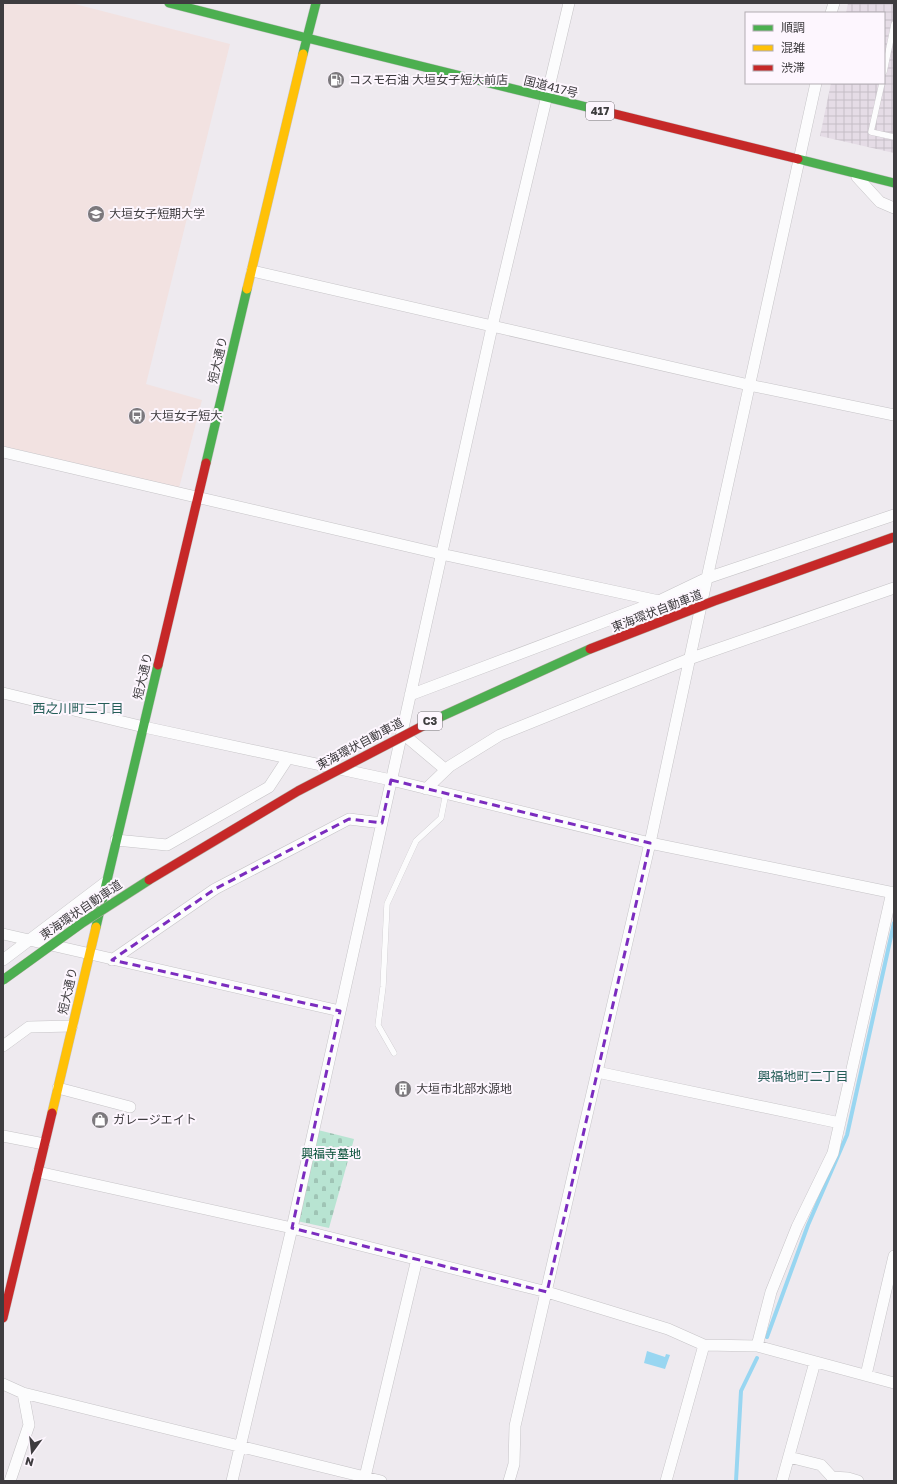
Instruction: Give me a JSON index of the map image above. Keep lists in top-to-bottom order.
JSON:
{
  "streets": {
    "main road": [
      "国道417号",
      "417",
      "短大通り",
      "東海環状自動車道",
      "C3"
    ]
  },
  "crossings": [
    ["国道417号", "短大通り"]
  ],
  "districts": ["西之川町二丁目", "興福地町二丁目"],
  "parks": ["興福寺墓地"],
  "places": {
    "fuel station": ["コスモ石油 大垣女子短大前店"],
    "school or university": ["大垣女子短期大学"],
    "bus stop": ["大垣女子短大"],
    "building": ["大垣市北部水源地"],
    "shop": ["ガレージエイト"]
  },
  "legend": ["順調", "混雑", "渋滞"],
  "north": "bottom"
}
